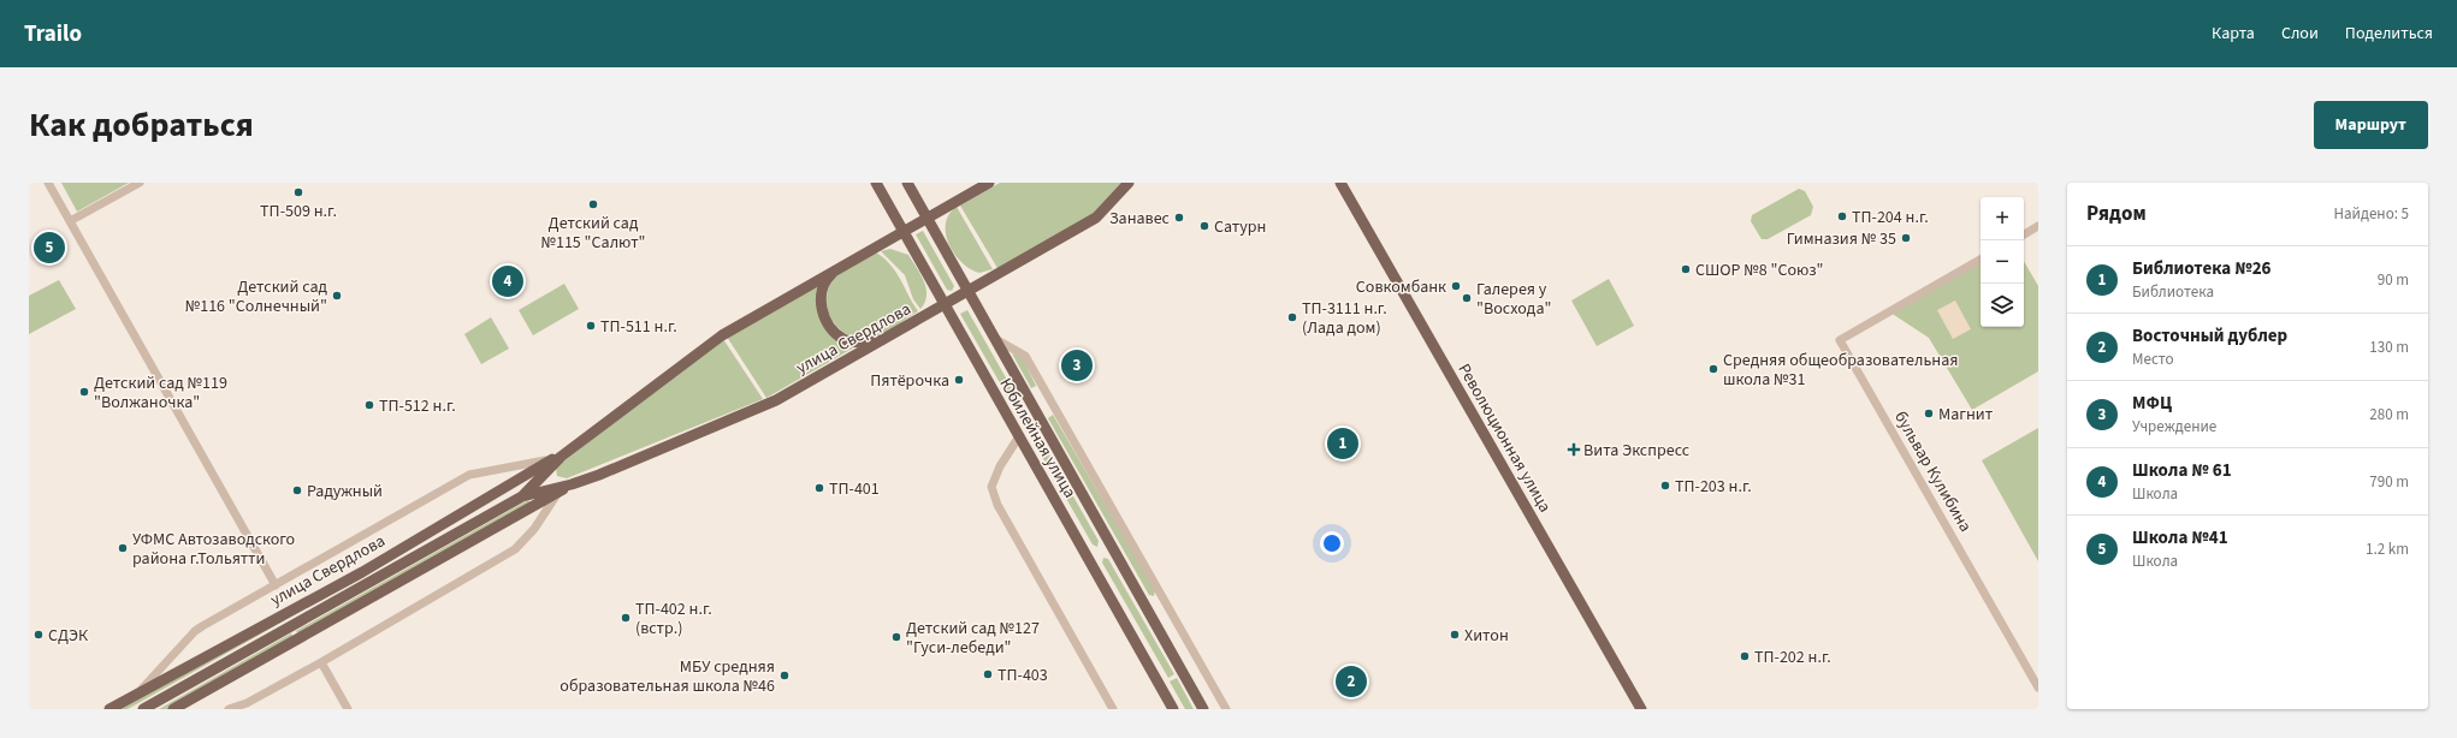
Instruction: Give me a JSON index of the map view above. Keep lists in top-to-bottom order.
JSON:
{
  "streets": {
    "main road": ["улица Свердлова", "Юбилейная улица", "Революционная улица"],
    "street": ["бульвар Кулибина"]
  },
  "crossings": [
    ["улица Свердлова", "Юбилейная улица"]
  ],
  "places": {
    "other": [
      "ТП-509 н.г.",
      "Детский сад №115 \"Салют\"",
      "ТП-204 н.г.",
      "Занавес",
      "Сатурн",
      "Гимназия № 35",
      "СШОР №8 \"Союз\"",
      "Совкомбанк",
      "Детский сад №116 \"Солнечный\"",
      "Галерея у \"Восхода\"",
      "ТП-3111 н.г. (Лада дом)",
      "ТП-511 н.г.",
      "Средняя общеобразовательная школа №31",
      "Пятёрочка",
      "Детский сад №119 \"Волжаночка\"",
      "ТП-512 н.г.",
      "Магнит",
      "ТП-203 н.г.",
      "ТП-401",
      "Радужный",
      "УФМС Автозаводского района г.Тольятти",
      "ТП-402 н.г. (встр.)",
      "СДЭК",
      "Хитон",
      "Детский сад №127 \"Гуси-лебеди\"",
      "ТП-202 н.г.",
      "ТП-403",
      "МБУ средняя образовательная школа №46"
    ],
    "health": ["Вита Экспресс"]
  },
  "page": {
    "header": "Trailo",
    "nav": ["Карта", "Слои", "Поделиться"],
    "title": "Как добраться",
    "buttons": "Маршрут",
    "heading": ["Рядом", "Найдено: 5"],
    "map_buttons": ["+", "−"],
    "pins": [
      "5",
      "4",
      "3",
      "1",
      "2"
    ],
    "list": [
      {
        "mark": "1",
        "name": "Библиотека №26",
        "note": "Библиотека",
        "value": "90 m"
      },
      {
        "mark": "2",
        "name": "Восточный дублер",
        "note": "Место",
        "value": "130 m"
      },
      {
        "mark": "3",
        "name": "МФЦ",
        "note": "Учреждение",
        "value": "280 m"
      },
      {
        "mark": "4",
        "name": "Школа № 61",
        "note": "Школа",
        "value": "790 m"
      },
      {
        "mark": "5",
        "name": "Школа №41",
        "note": "Школа",
        "value": "1.2 km"
      }
    ]
  }
}
